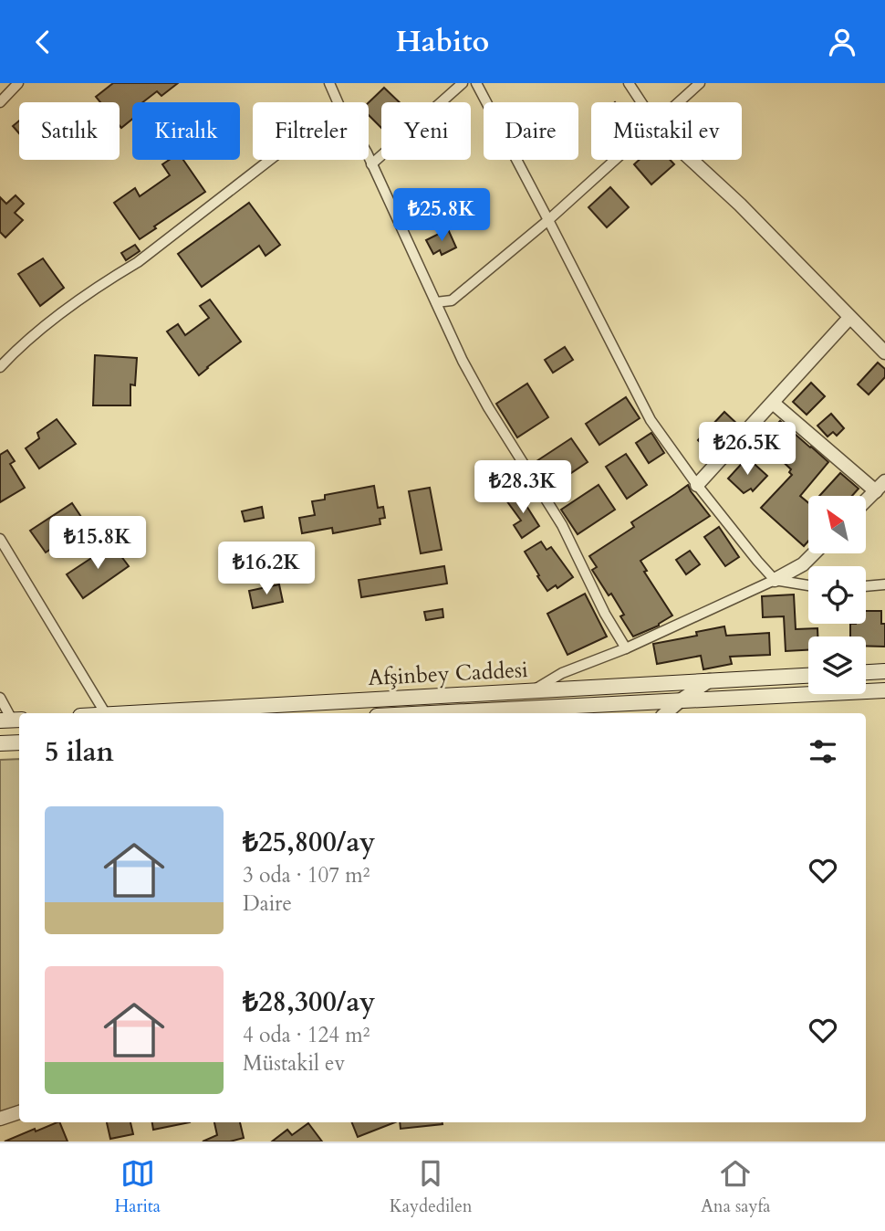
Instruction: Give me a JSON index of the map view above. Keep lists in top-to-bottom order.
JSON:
{
  "streets": {
    "main road": ["Afşinbey Caddesi"]
  },
  "north": "top left",
  "page": {
    "header": "Habito",
    "chip": [
      "Satılık",
      "Kiralık",
      "Filtreler",
      "Yeni",
      "Daire",
      "Müstakil ev"
    ],
    "price": [
      "₺25.8K",
      "₺26.5K",
      "₺28.3K",
      "₺15.8K",
      "₺16.2K"
    ],
    "heading": "5 ilan",
    "list": [
      {
        "name": "₺25,800/ay",
        "note": "3 oda · 107 m² · Daire"
      },
      {
        "name": "₺28,300/ay",
        "note": "4 oda · 124 m² · Müstakil ev"
      }
    ],
    "tabs": ["Harita", "Kaydedilen", "Ana sayfa"]
  }
}
